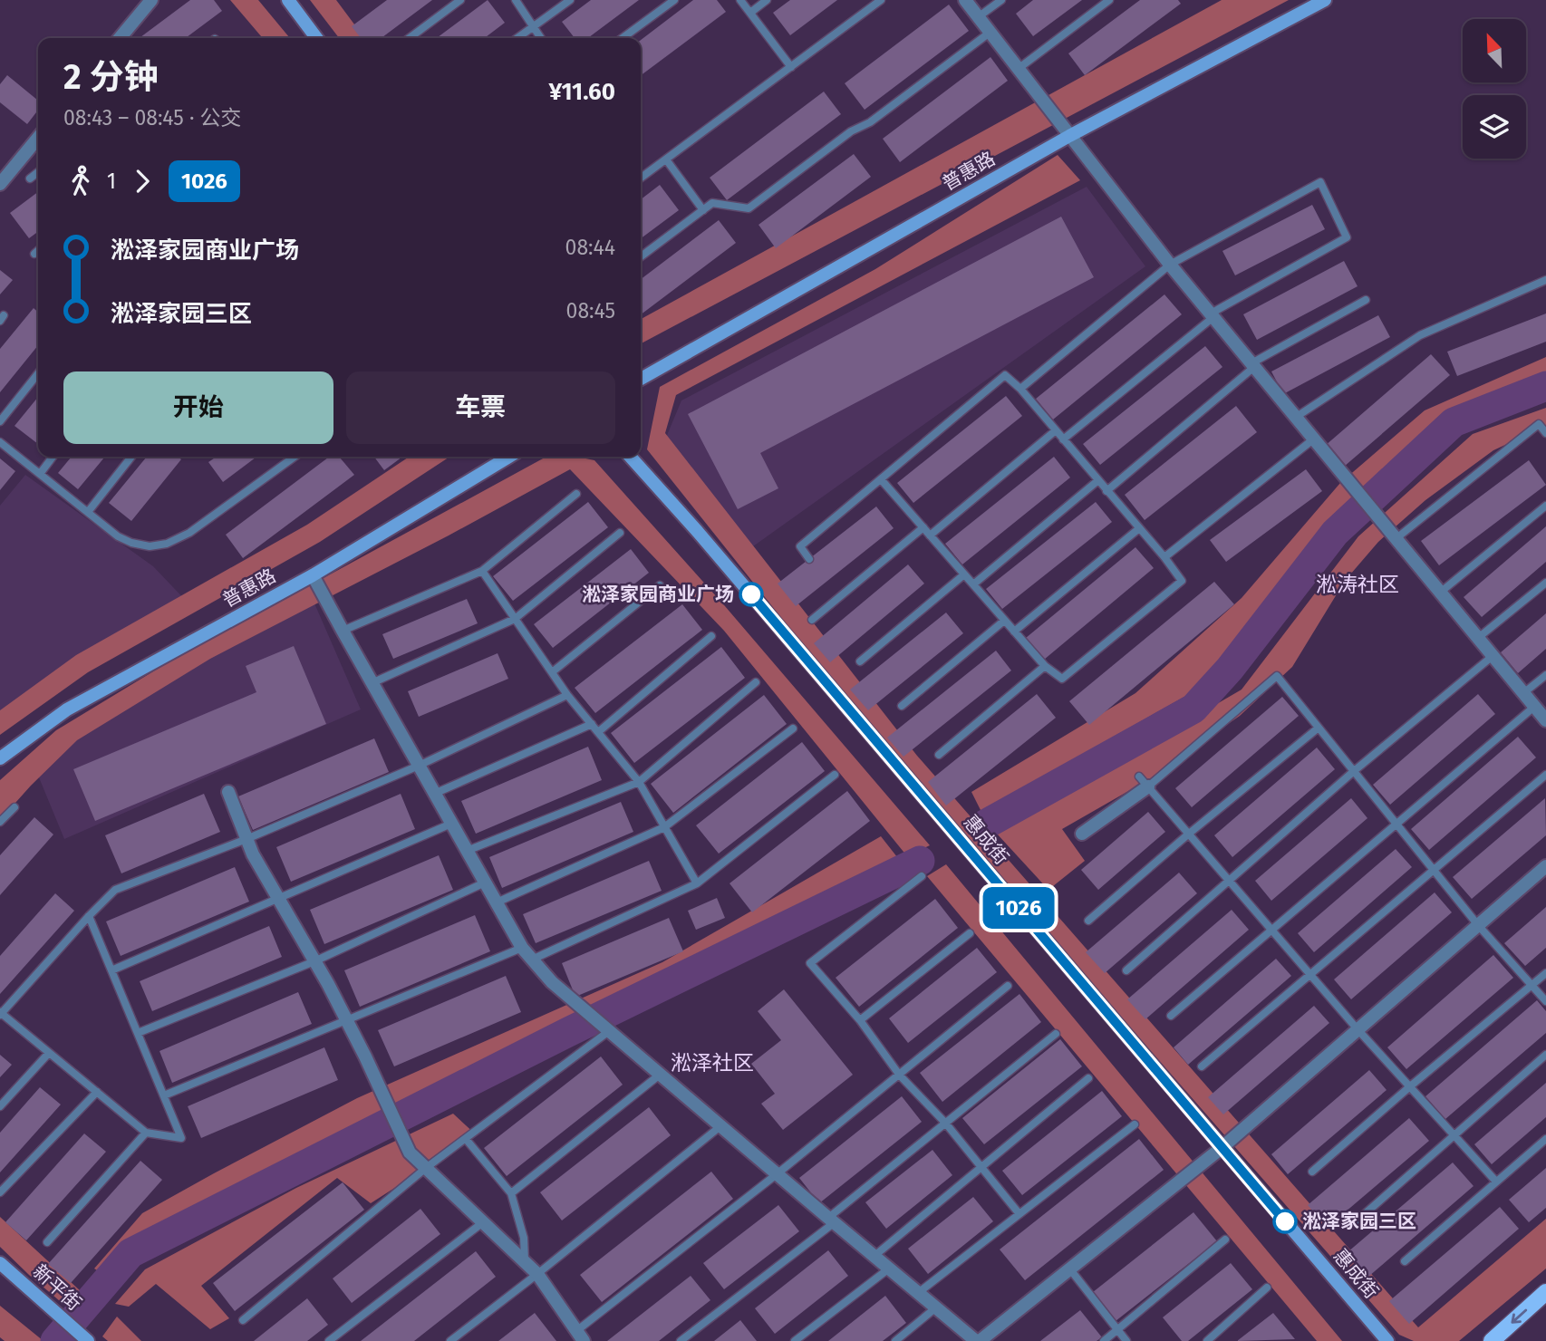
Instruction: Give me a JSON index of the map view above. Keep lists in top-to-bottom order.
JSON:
{
  "streets": {
    "main road": ["普惠路", "惠成街", "新平街"]
  },
  "districts": ["淞涛社区", "淞泽社区"],
  "places": ["淞泽家园商业广场", "淞泽家园三区"],
  "lines": ["bus line 1026"],
  "north": "top left",
  "page": {
    "on_map": "1026",
    "heading": ["2 分钟", "08:43 – 08:45 · 公交", "¥11.60"],
    "legs": ["1", "1026"],
    "list": [
      {
        "name": "淞泽家园商业广场",
        "value": "08:44"
      },
      {
        "name": "淞泽家园三区",
        "value": "08:45"
      }
    ],
    "buttons": ["开始", "车票"]
  }
}
